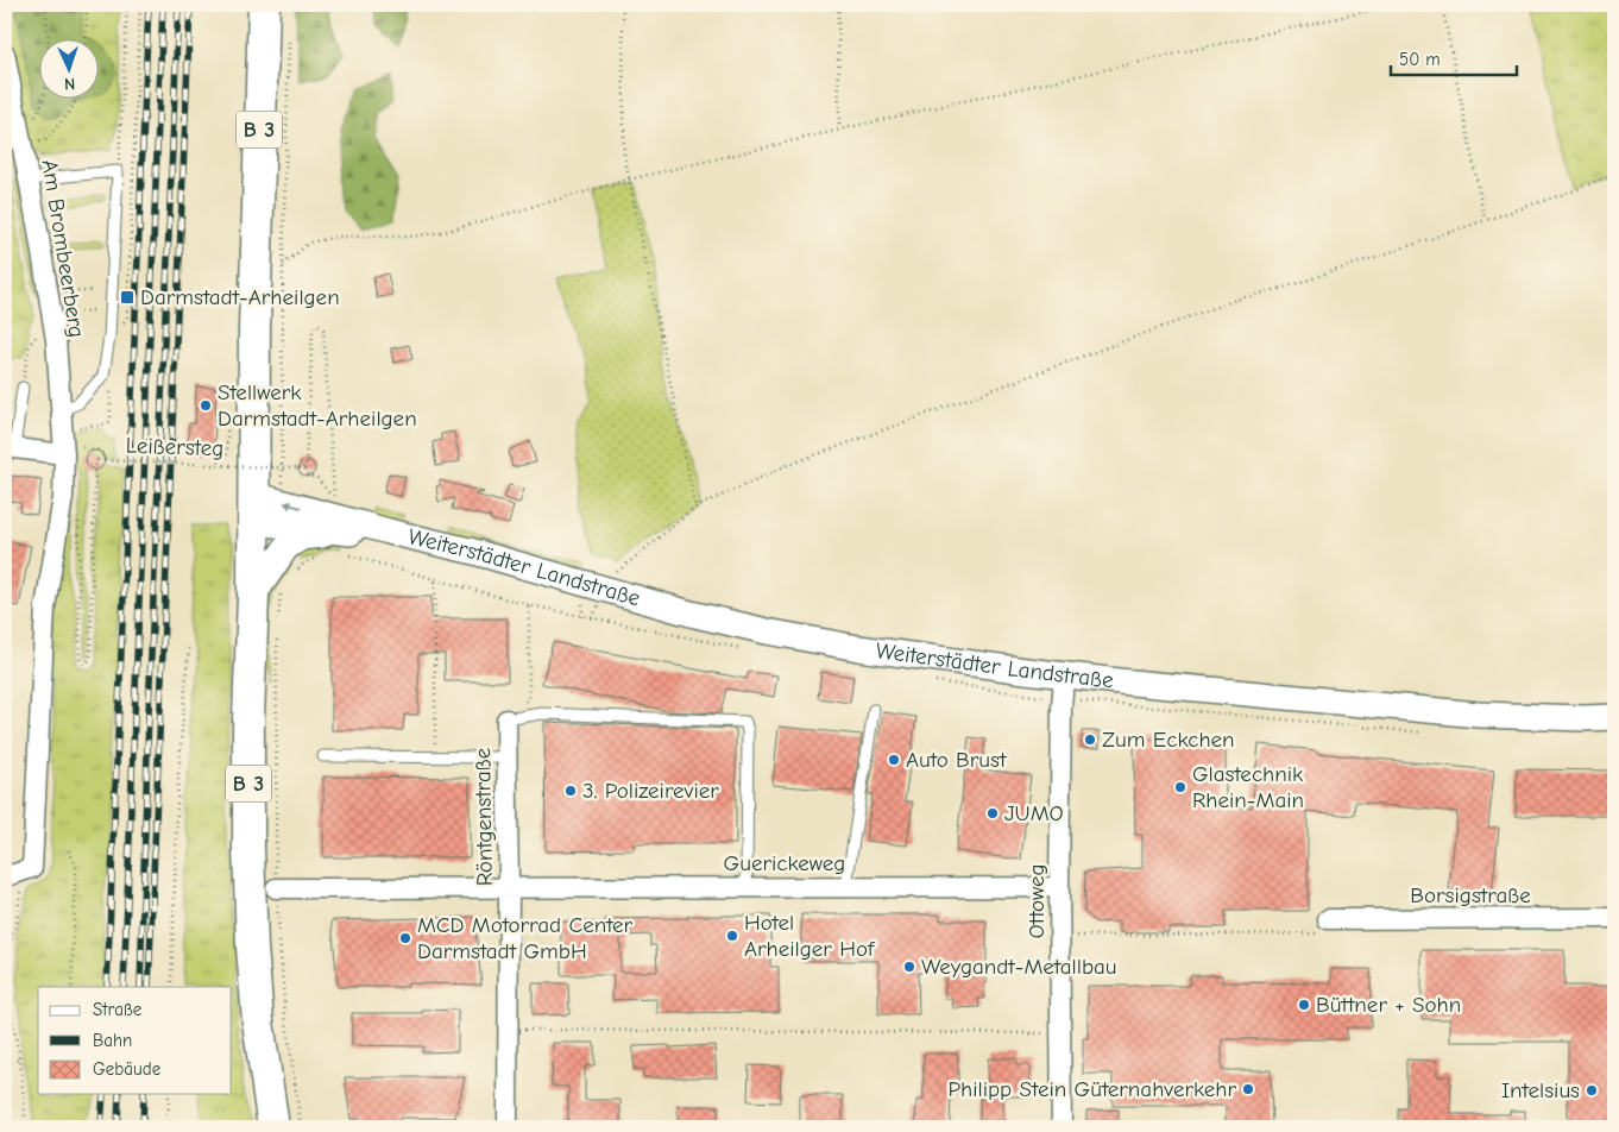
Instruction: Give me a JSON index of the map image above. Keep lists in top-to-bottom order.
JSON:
{
  "streets": {
    "main road": ["B 3"],
    "street": [
      "Am Brombeerberg",
      "Weiterstädter Landstraße",
      "Röntgenstraße",
      "Guerickeweg",
      "Borsigstraße",
      "Ottoweg"
    ],
    "path": ["Leißersteg"]
  },
  "crossings": [
    ["B 3", "Weiterstädter Landstraße"],
    ["Weiterstädter Landstraße", "Ottoweg"],
    ["Röntgenstraße", "Guerickeweg"],
    ["Guerickeweg", "Ottoweg"]
  ],
  "places": {
    "transit": ["Darmstadt-Arheilgen"],
    "other": [
      "Stellwerk Darmstadt-Arheilgen",
      "Zum Eckchen",
      "Auto Brust",
      "Glastechnik Rhein-Main",
      "3. Polizeirevier",
      "JUMO",
      "Hotel Arheilger Hof",
      "MCD Motorrad Center Darmstadt GmbH",
      "Weygandt-Metallbau",
      "Büttner + Sohn",
      "Philipp Stein Güternahverkehr",
      "Intelsius"
    ]
  },
  "legend": ["Straße", "Bahn", "Gebäude"],
  "scale_bar": "50 m",
  "north": "bottom"
}
